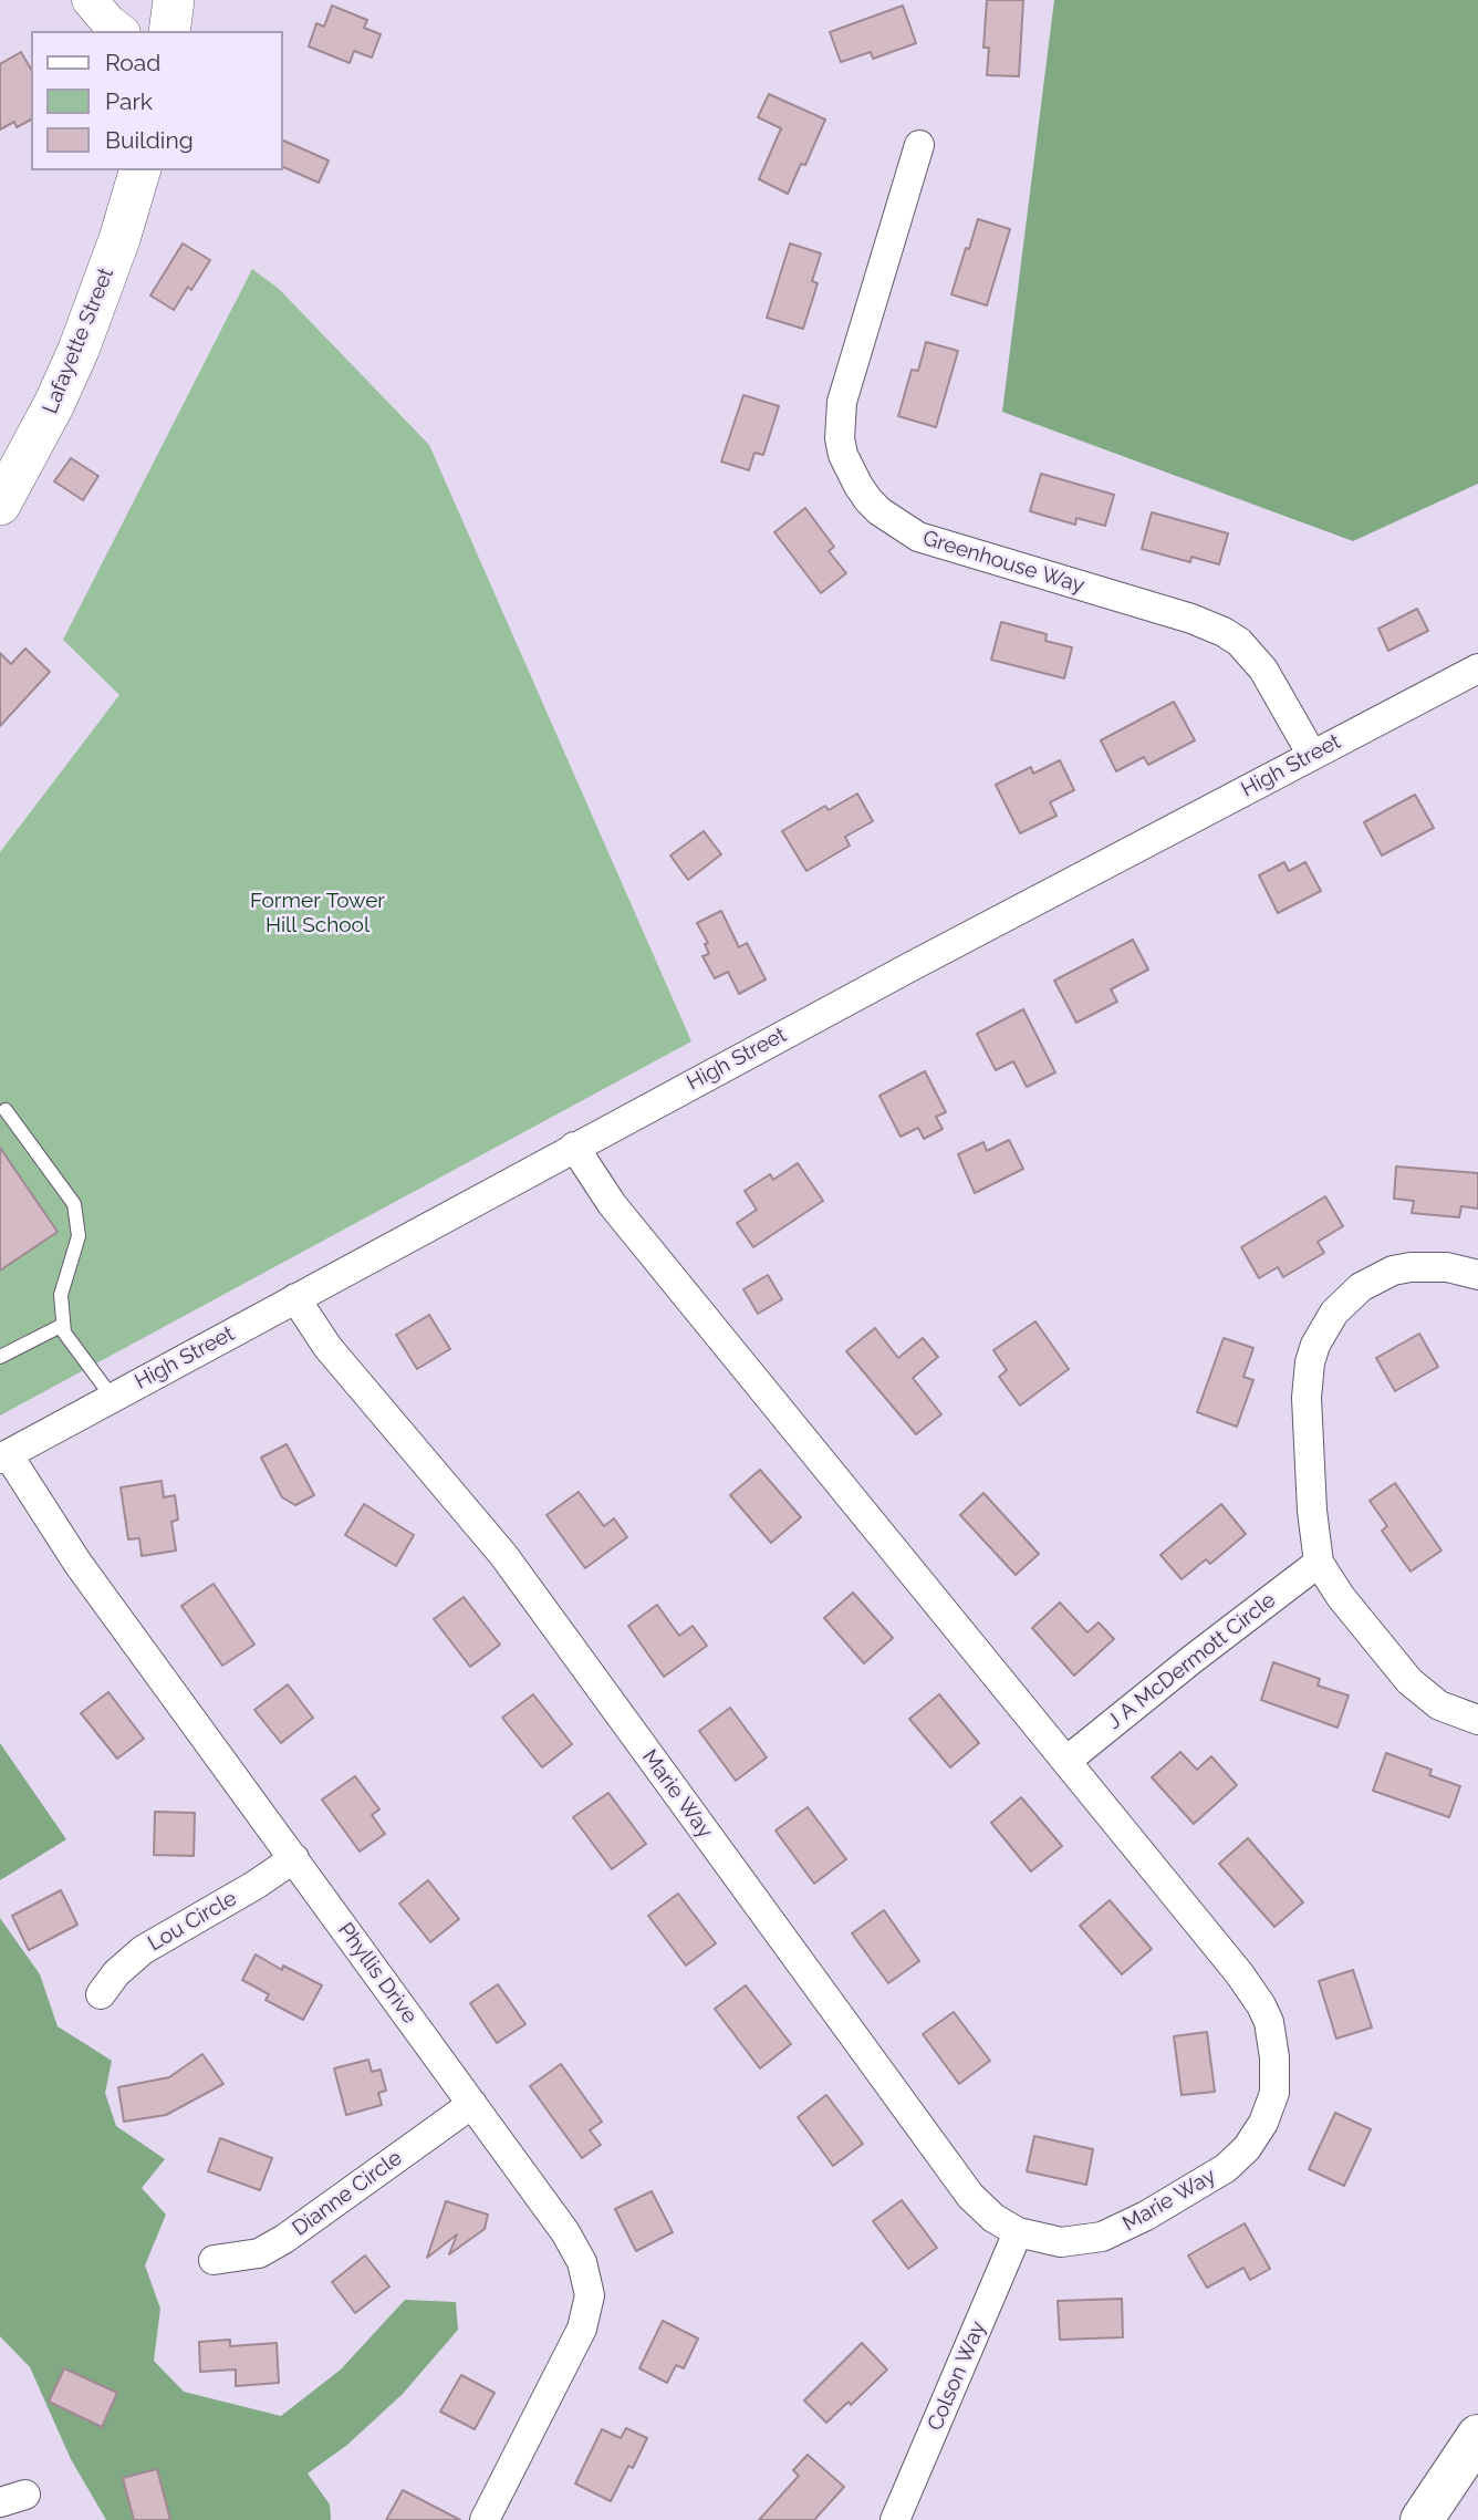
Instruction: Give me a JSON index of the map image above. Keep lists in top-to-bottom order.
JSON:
{
  "streets": {
    "main road": ["Lafayette Street"],
    "street": [
      "Greenhouse Way",
      "High Street",
      "J A McDermott Circle",
      "Marie Way",
      "Lou Circle",
      "Phyllis Drive",
      "Dianne Circle",
      "Colson Way"
    ]
  },
  "crossings": [
    ["Greenhouse Way", "High Street"],
    ["High Street", "Marie Way"],
    ["High Street", "Phyllis Drive"],
    ["J A McDermott Circle", "Marie Way"],
    ["Marie Way", "Colson Way"],
    ["Lou Circle", "Phyllis Drive"],
    ["Phyllis Drive", "Dianne Circle"]
  ],
  "parks": ["Former Tower Hill School"],
  "legend": ["Road", "Park", "Building"]
}
